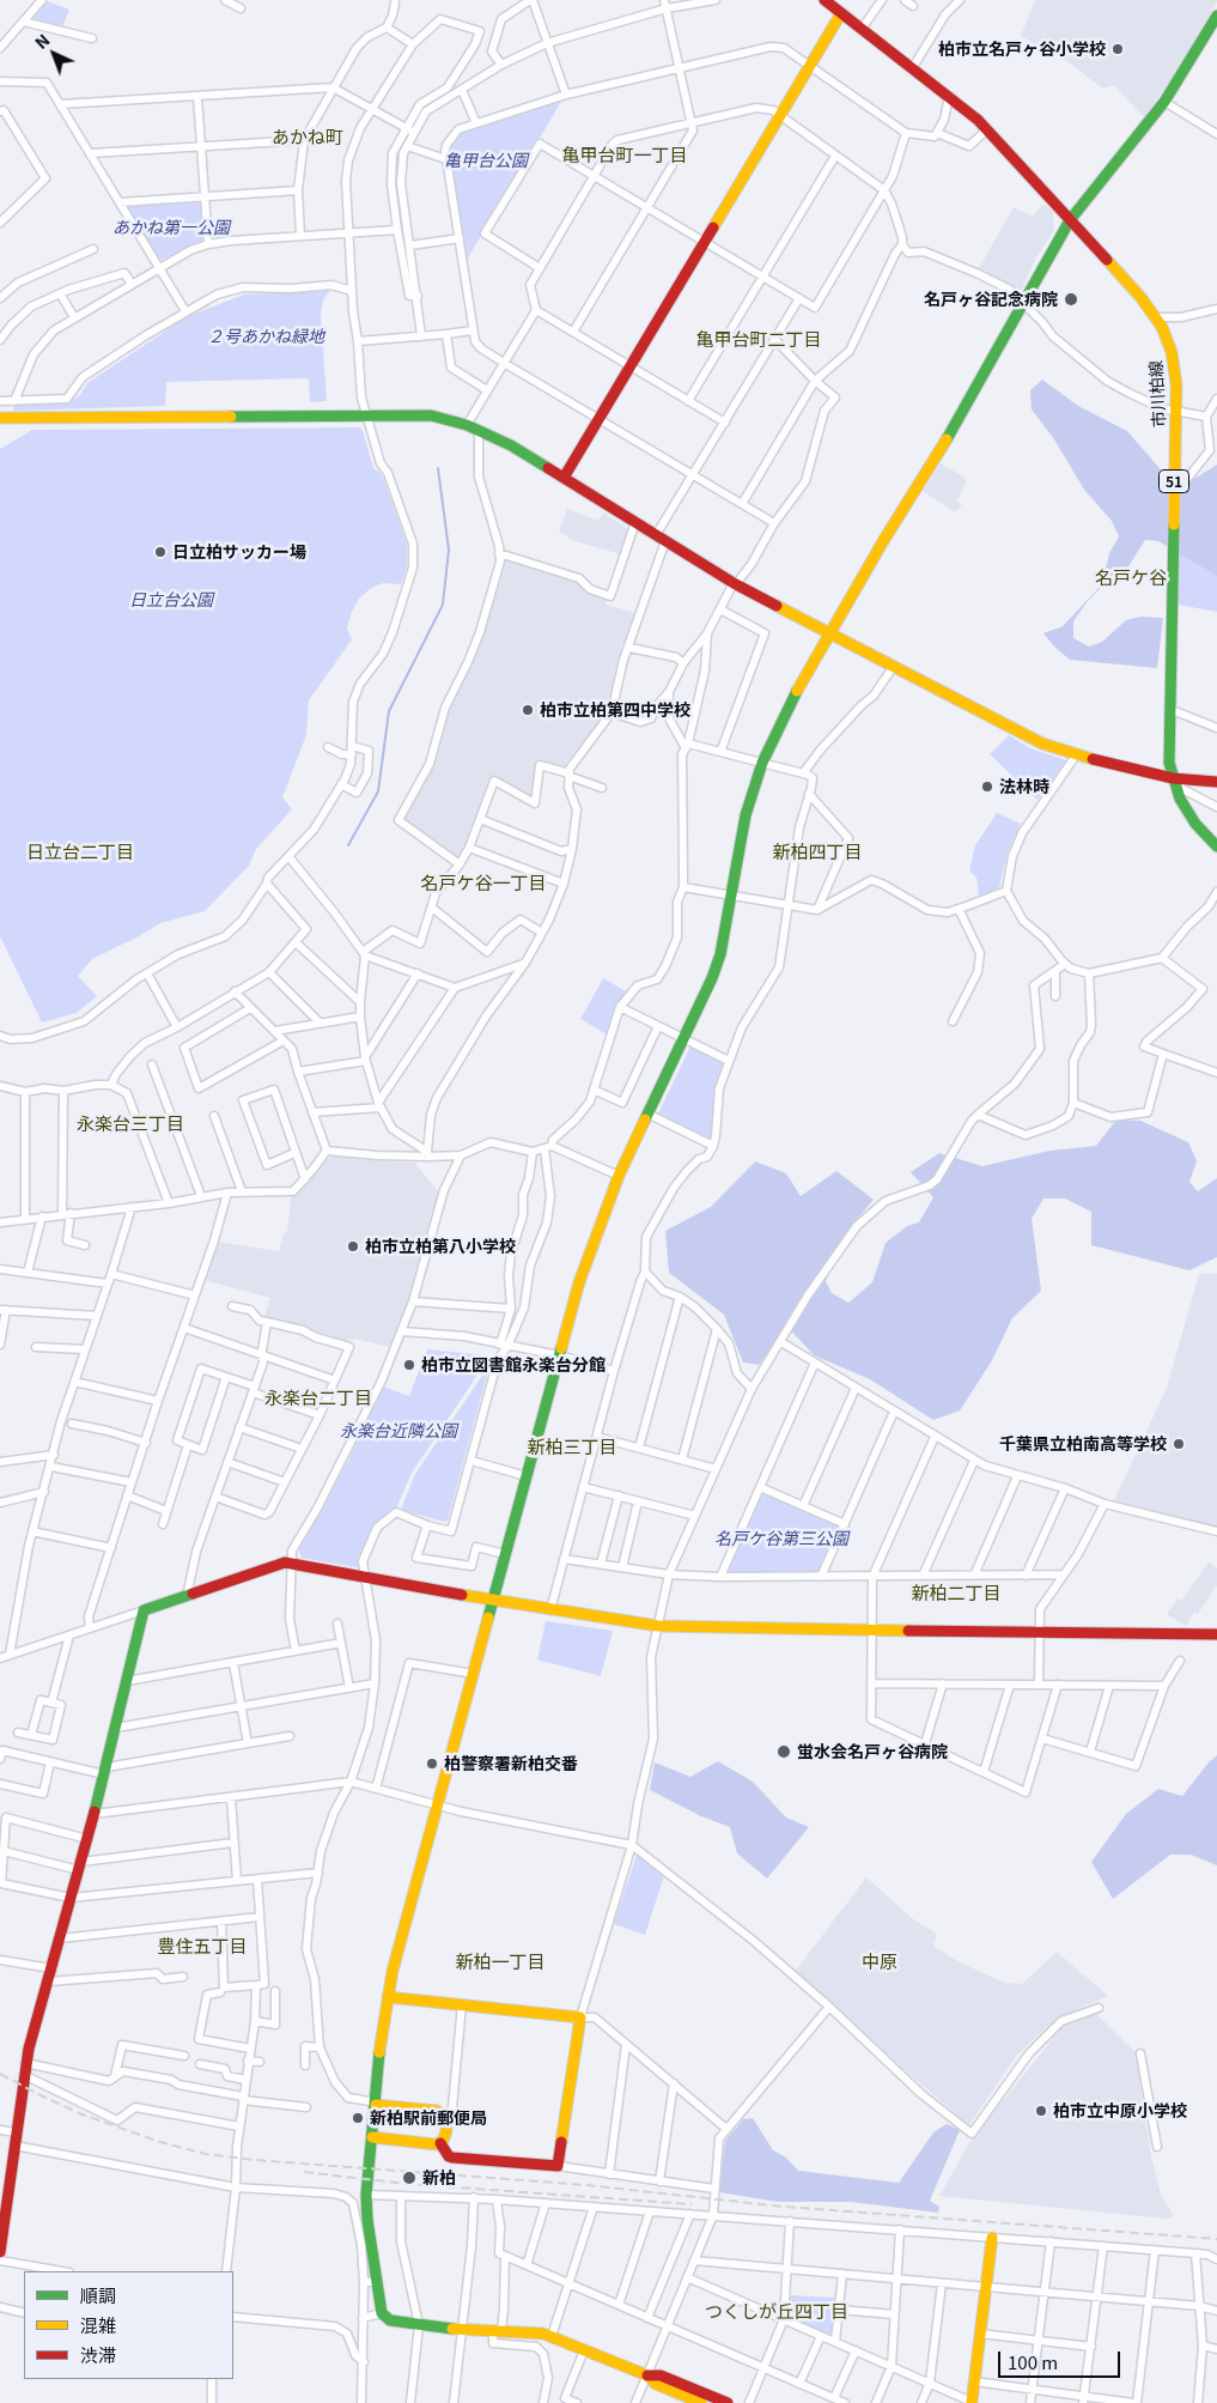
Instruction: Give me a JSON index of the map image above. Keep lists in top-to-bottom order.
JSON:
{
  "streets": {
    "street": ["市川柏線", "51"]
  },
  "districts": [
    "あかね町",
    "亀甲台町一丁目",
    "亀甲台町二丁目",
    "名戸ケ谷",
    "日立台二丁目",
    "新柏四丁目",
    "名戸ケ谷一丁目",
    "永楽台三丁目",
    "永楽台二丁目",
    "新柏三丁目",
    "新柏二丁目",
    "豊住五丁目",
    "新柏一丁目",
    "中原",
    "つくしが丘四丁目"
  ],
  "parks": [
    "亀甲台公園",
    "あかね第一公園",
    "２号あかね緑地",
    "日立台公園",
    "永楽台近隣公園",
    "名戸ケ谷第三公園"
  ],
  "places": [
    "柏市立名戸ヶ谷小学校",
    "名戸ヶ谷記念病院",
    "日立柏サッカー場",
    "柏市立柏第四中学校",
    "法林時",
    "柏市立柏第八小学校",
    "柏市立図書館永楽台分館",
    "千葉県立柏南高等学校",
    "蛍水会名戸ヶ谷病院",
    "柏警察署新柏交番",
    "柏市立中原小学校",
    "新柏駅前郵便局",
    "新柏"
  ],
  "legend": ["順調", "混雑", "渋滞"],
  "scale_bar": "100 m",
  "north": "top left"
}
